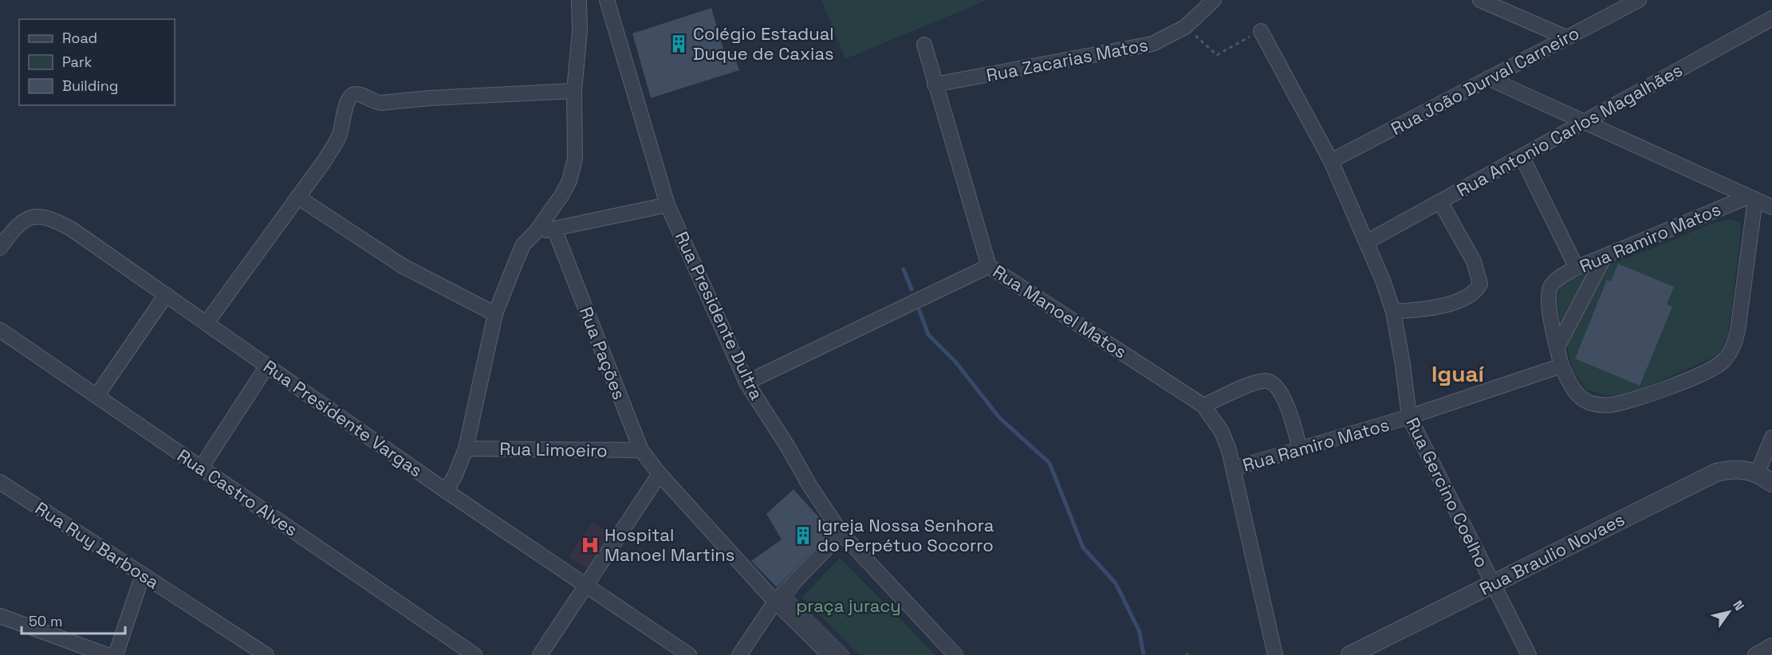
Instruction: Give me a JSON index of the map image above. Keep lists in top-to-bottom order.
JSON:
{
  "streets": {
    "street": [
      "Rua Zacarias Matos",
      "Rua João Durval Carneiro",
      "Rua Antonio Carlos Magalhães",
      "Rua Ramiro Matos",
      "Rua Manoel Matos",
      "Rua Presidente Dultra",
      "Rua Pações",
      "Rua Presidente Vargas",
      "Rua Limoeiro",
      "Rua Castro Alves",
      "Rua Gercino Coelho",
      "Rua Ruy Barbosa",
      "Rua Braulio Novaes"
    ]
  },
  "crossings": [
    ["Rua Zacarias Matos", "Rua Manoel Matos"],
    ["Rua João Durval Carneiro", "Rua Gercino Coelho"],
    ["Rua Antonio Carlos Magalhães", "Rua Gercino Coelho"],
    ["Rua Ramiro Matos", "Rua Gercino Coelho"],
    ["Rua Pações", "Rua Limoeiro"],
    ["Rua Gercino Coelho", "Rua Braulio Novaes"]
  ],
  "districts": ["Iguaí"],
  "parks": ["praça juracy"],
  "places": {
    "building": ["Colégio Estadual Duque de Caxias", "Igreja Nossa Senhora do Perpétuo Socorro"],
    "hospital": ["Hospital Manoel Martins"]
  },
  "legend": ["Road", "Park", "Building"],
  "scale_bar": "50 m",
  "north": "top right"
}
